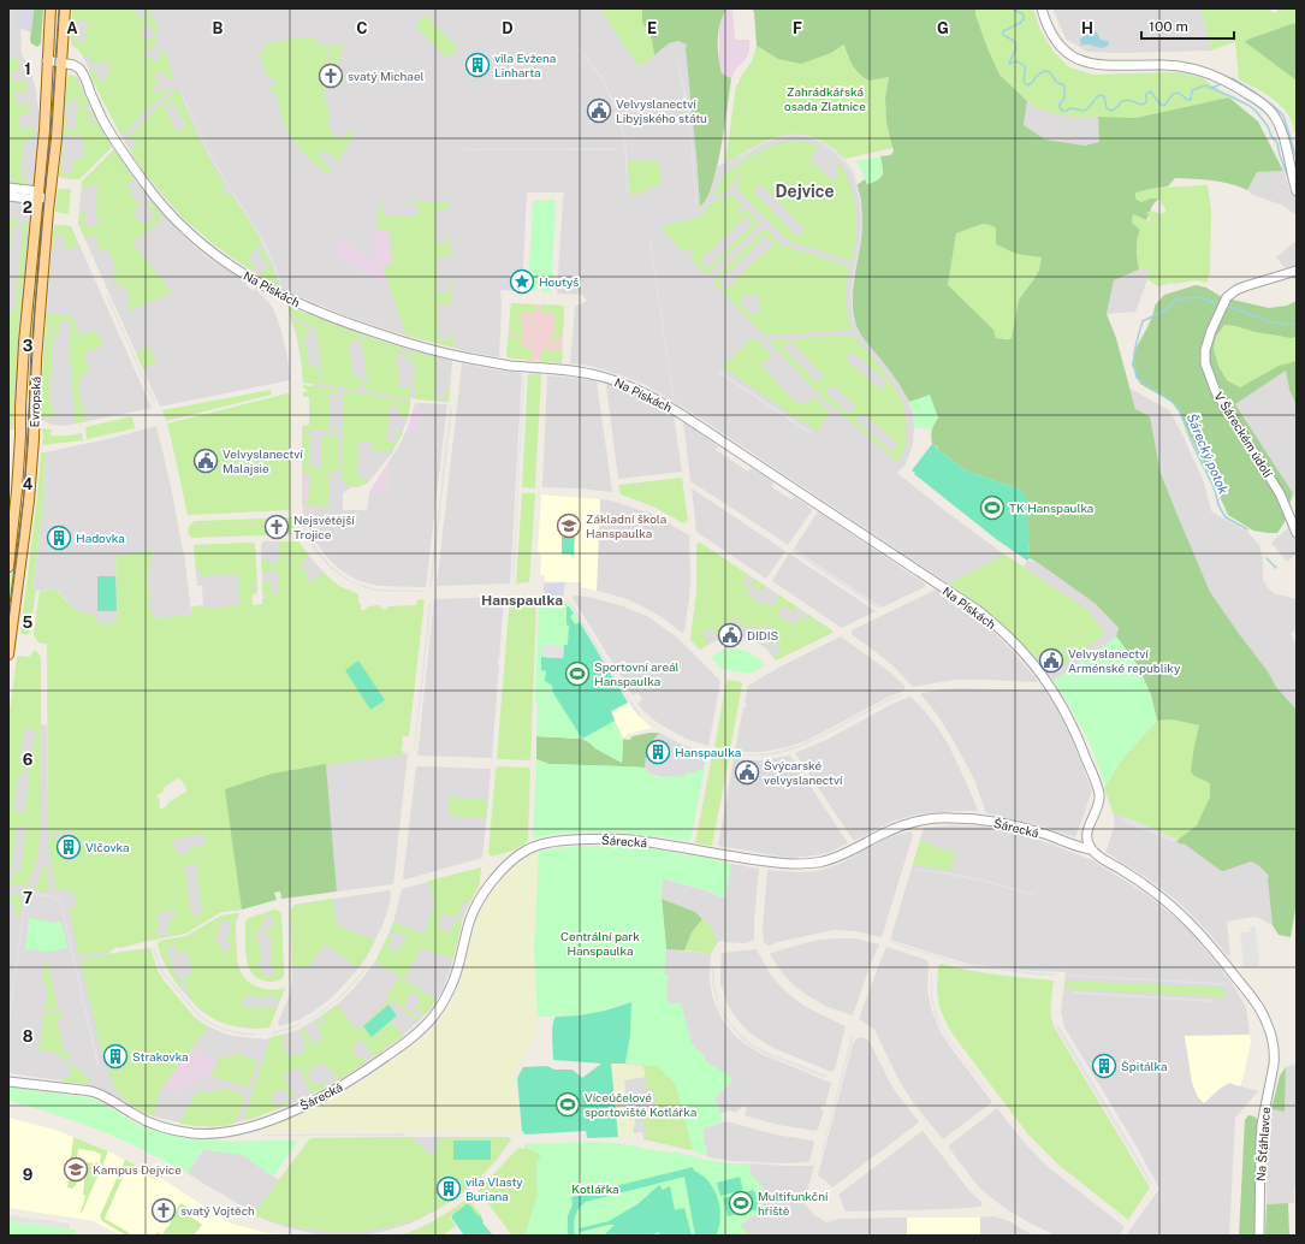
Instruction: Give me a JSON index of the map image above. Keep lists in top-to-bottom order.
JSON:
{
  "streets": {
    "main road": ["Evropská"],
    "street": [
      "Na Pískách",
      "V Šáreckém údolí",
      "Šárecká",
      "Na Šťáhlavce"
    ]
  },
  "crossings": [
    ["Na Pískách", "Evropská"],
    ["Na Pískách", "Šárecká"],
    ["Šárecká", "Na Šťáhlavce"]
  ],
  "districts": ["Dejvice", "Hanspaulka"],
  "water": ["Šárecký potok"],
  "parks": ["Zahrádkářská osada Zlatnice", "Centrální park Hanspaulka", "Kotlářka"],
  "places": {
    "building": [
      "vila Evžena Linharta",
      "Hadovka",
      "Hanspaulka",
      "Vlčovka",
      "Strakovka",
      "Špitálka",
      "vila Vlasty Buriana"
    ],
    "church": ["svatý Michael", "Nejsvětější Trojice", "svatý Vojtěch"],
    "public building": [
      "Velvyslanectví Libyjského státu",
      "Velvyslanectví Malajsie",
      "DIDIS",
      "Velvyslanectví Arménské republiky",
      "Švýcarské velvyslanectví"
    ],
    "place": ["Houtyš"],
    "sports": [
      "TK Hanspaulka",
      "Sportovní areál Hanspaulka",
      "Víceúčelové sportoviště Kotlářka",
      "Multifunkční hřiště"
    ],
    "school or university": ["Základní škola Hanspaulka", "Kampus Dejvice"]
  },
  "scale_bar": "100 m",
  "grid": {
    "columns": [
      "A",
      "B",
      "C",
      "D",
      "E",
      "F",
      "G",
      "H"
    ],
    "rows": [
      "1",
      "2",
      "3",
      "4",
      "5",
      "6",
      "7",
      "8",
      "9"
    ]
  }
}
